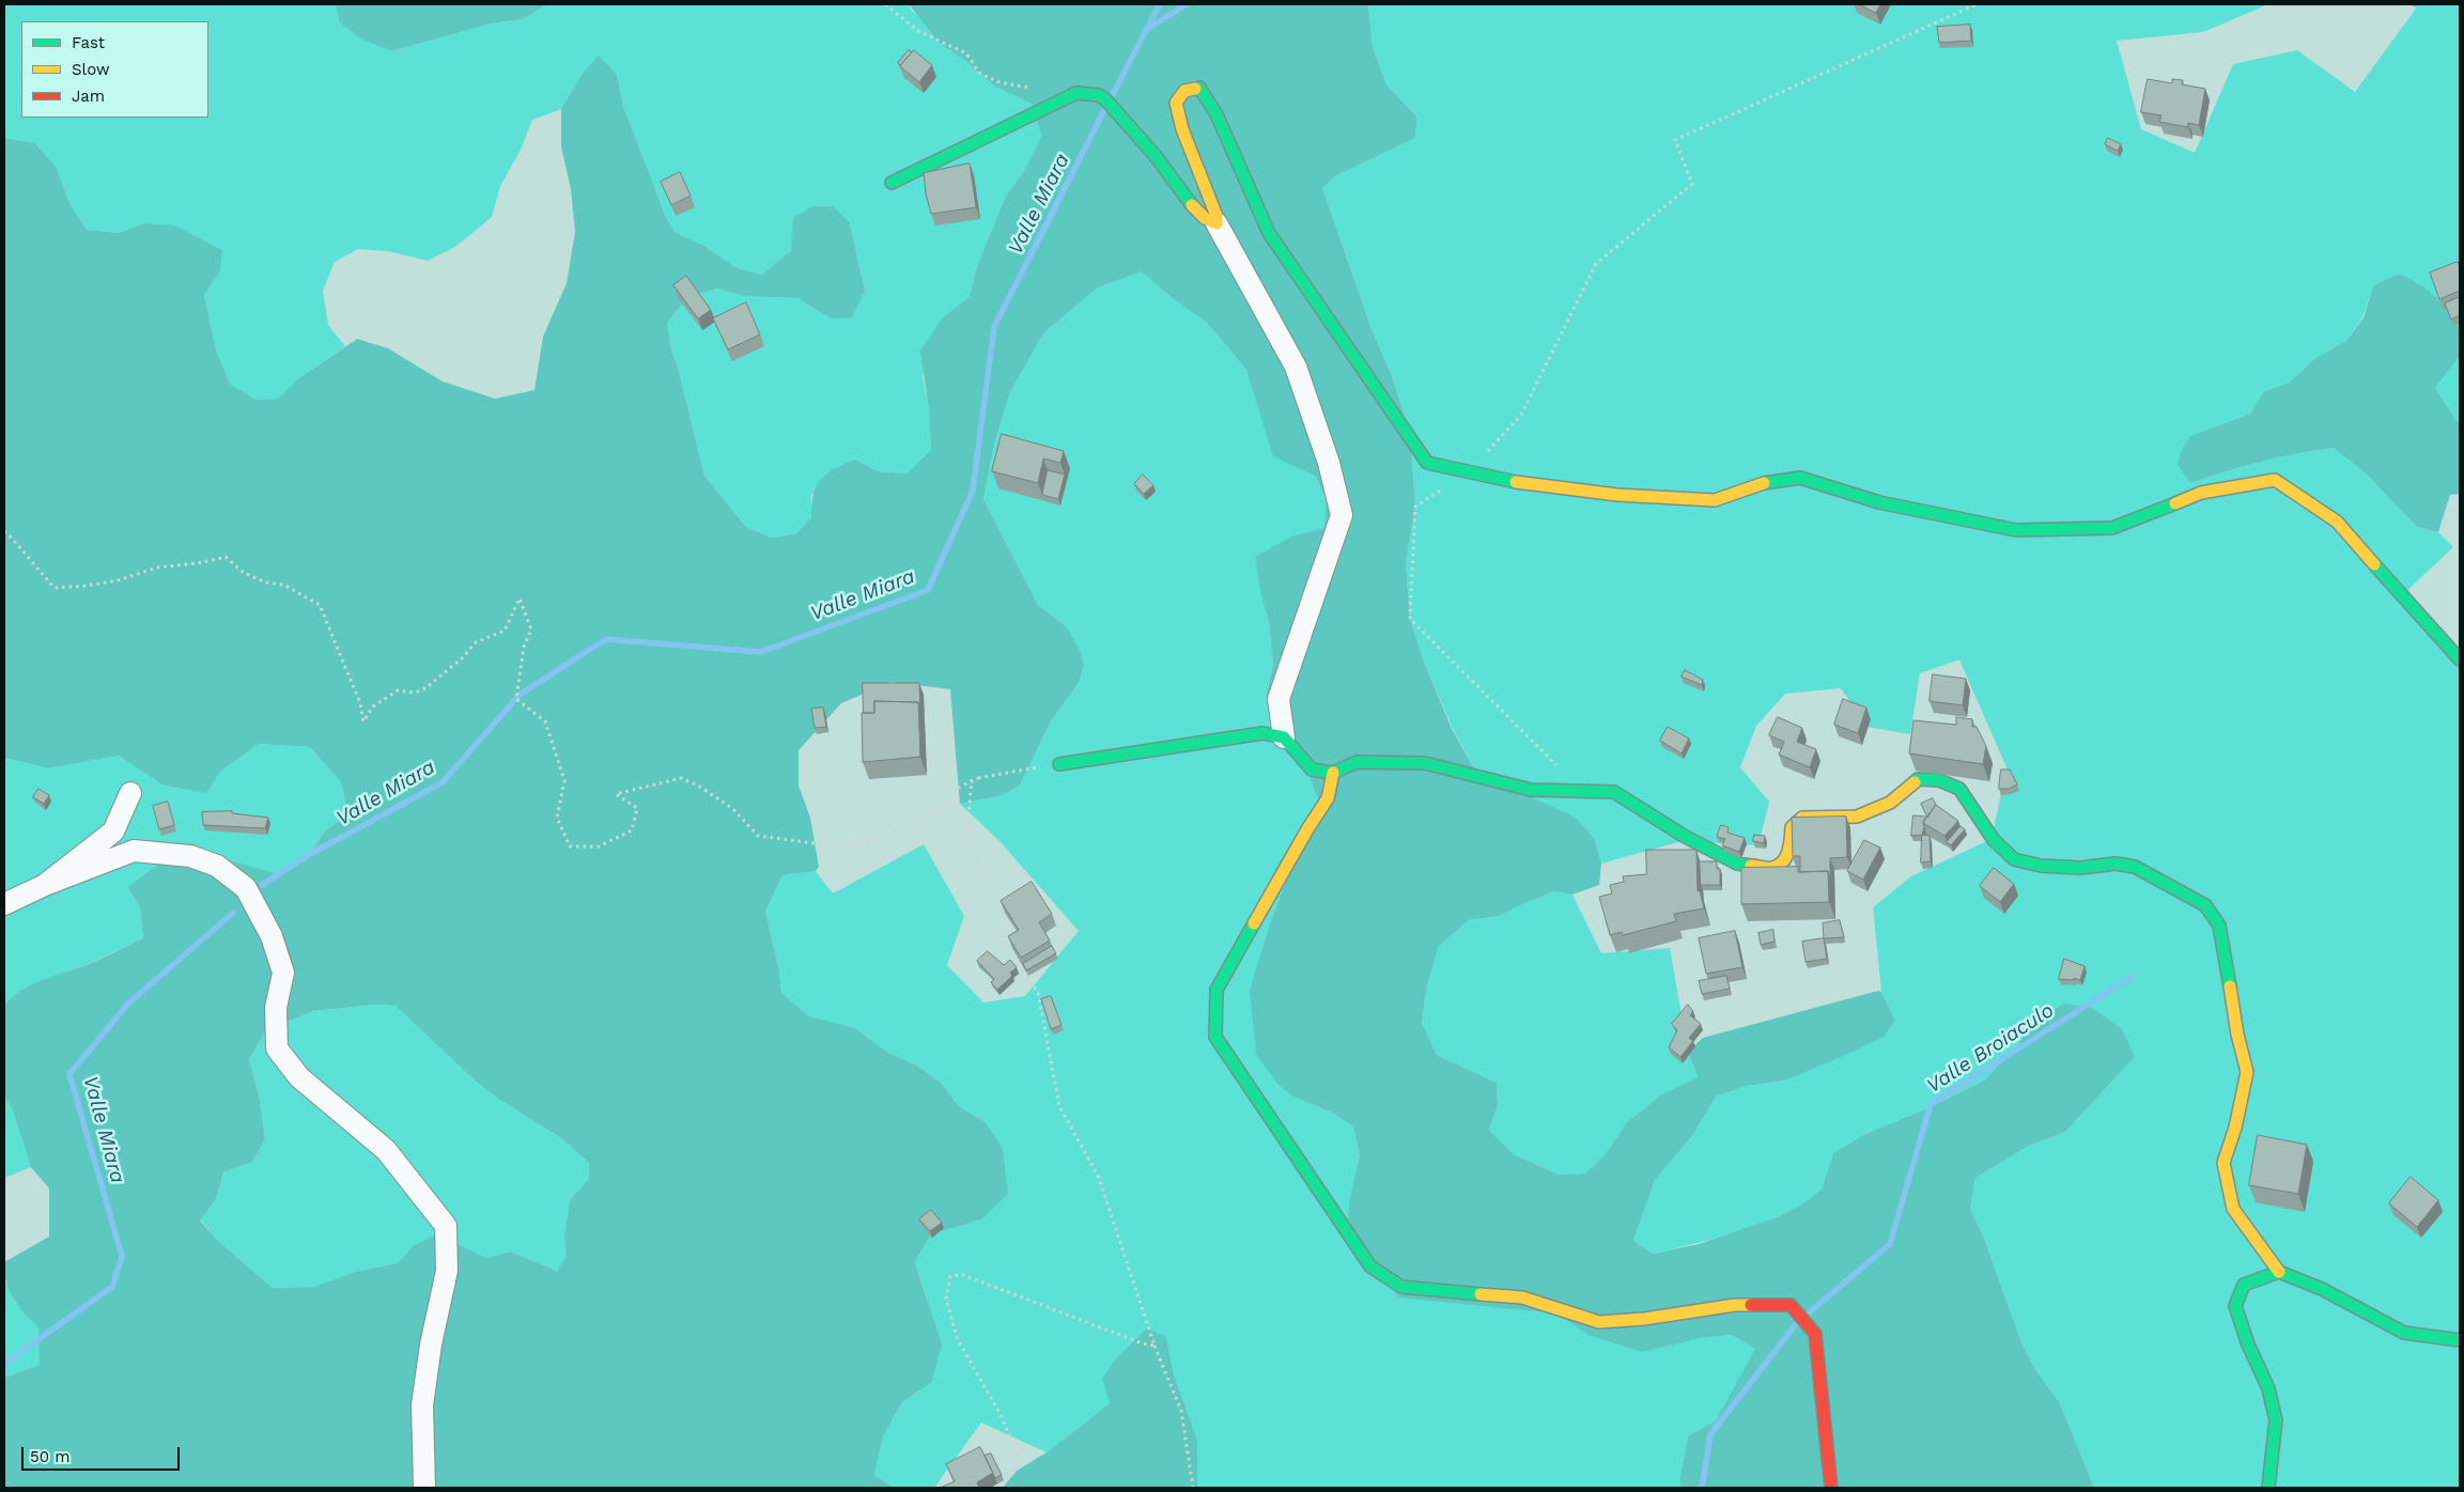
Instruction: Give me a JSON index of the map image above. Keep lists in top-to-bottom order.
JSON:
{
  "water": ["Valle Miara", "Valle Broiaculo"],
  "legend": ["Fast", "Slow", "Jam"],
  "scale_bar": "50 m"
}
